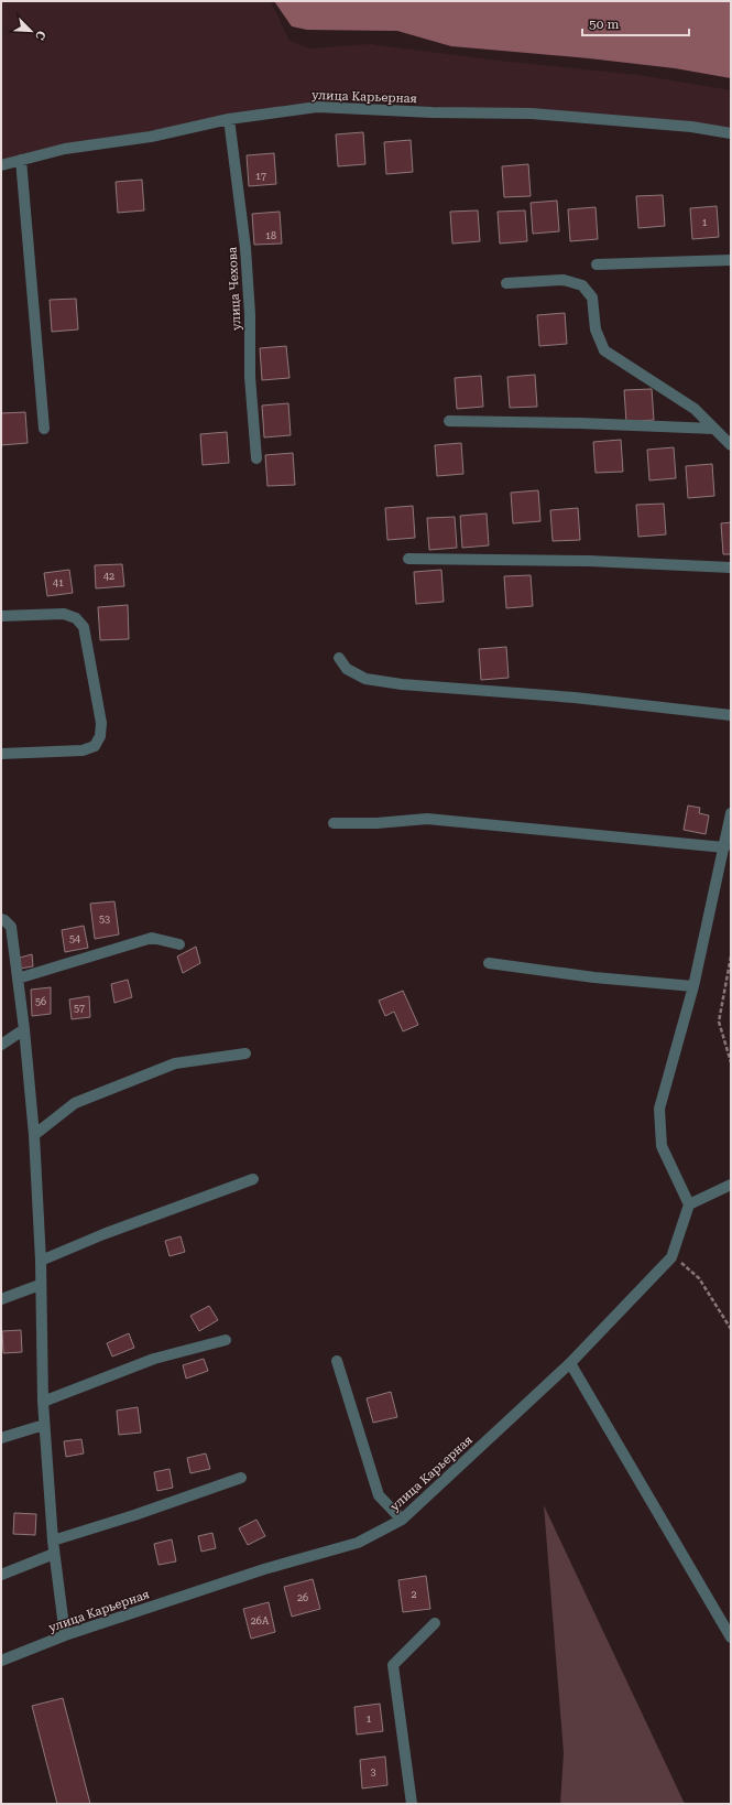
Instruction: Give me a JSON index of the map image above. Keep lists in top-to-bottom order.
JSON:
{
  "streets": {
    "street": ["улица Карьерная", "улица Чехова"]
  },
  "crossings": [
    ["улица Карьерная", "улица Чехова"]
  ],
  "house_numbers": [
    "17",
    "1",
    "18",
    "42",
    "41",
    "53",
    "54",
    "56",
    "57",
    "2",
    "26",
    "26А",
    "1",
    "3"
  ],
  "scale_bar": "50 m",
  "north": "bottom right"
}
